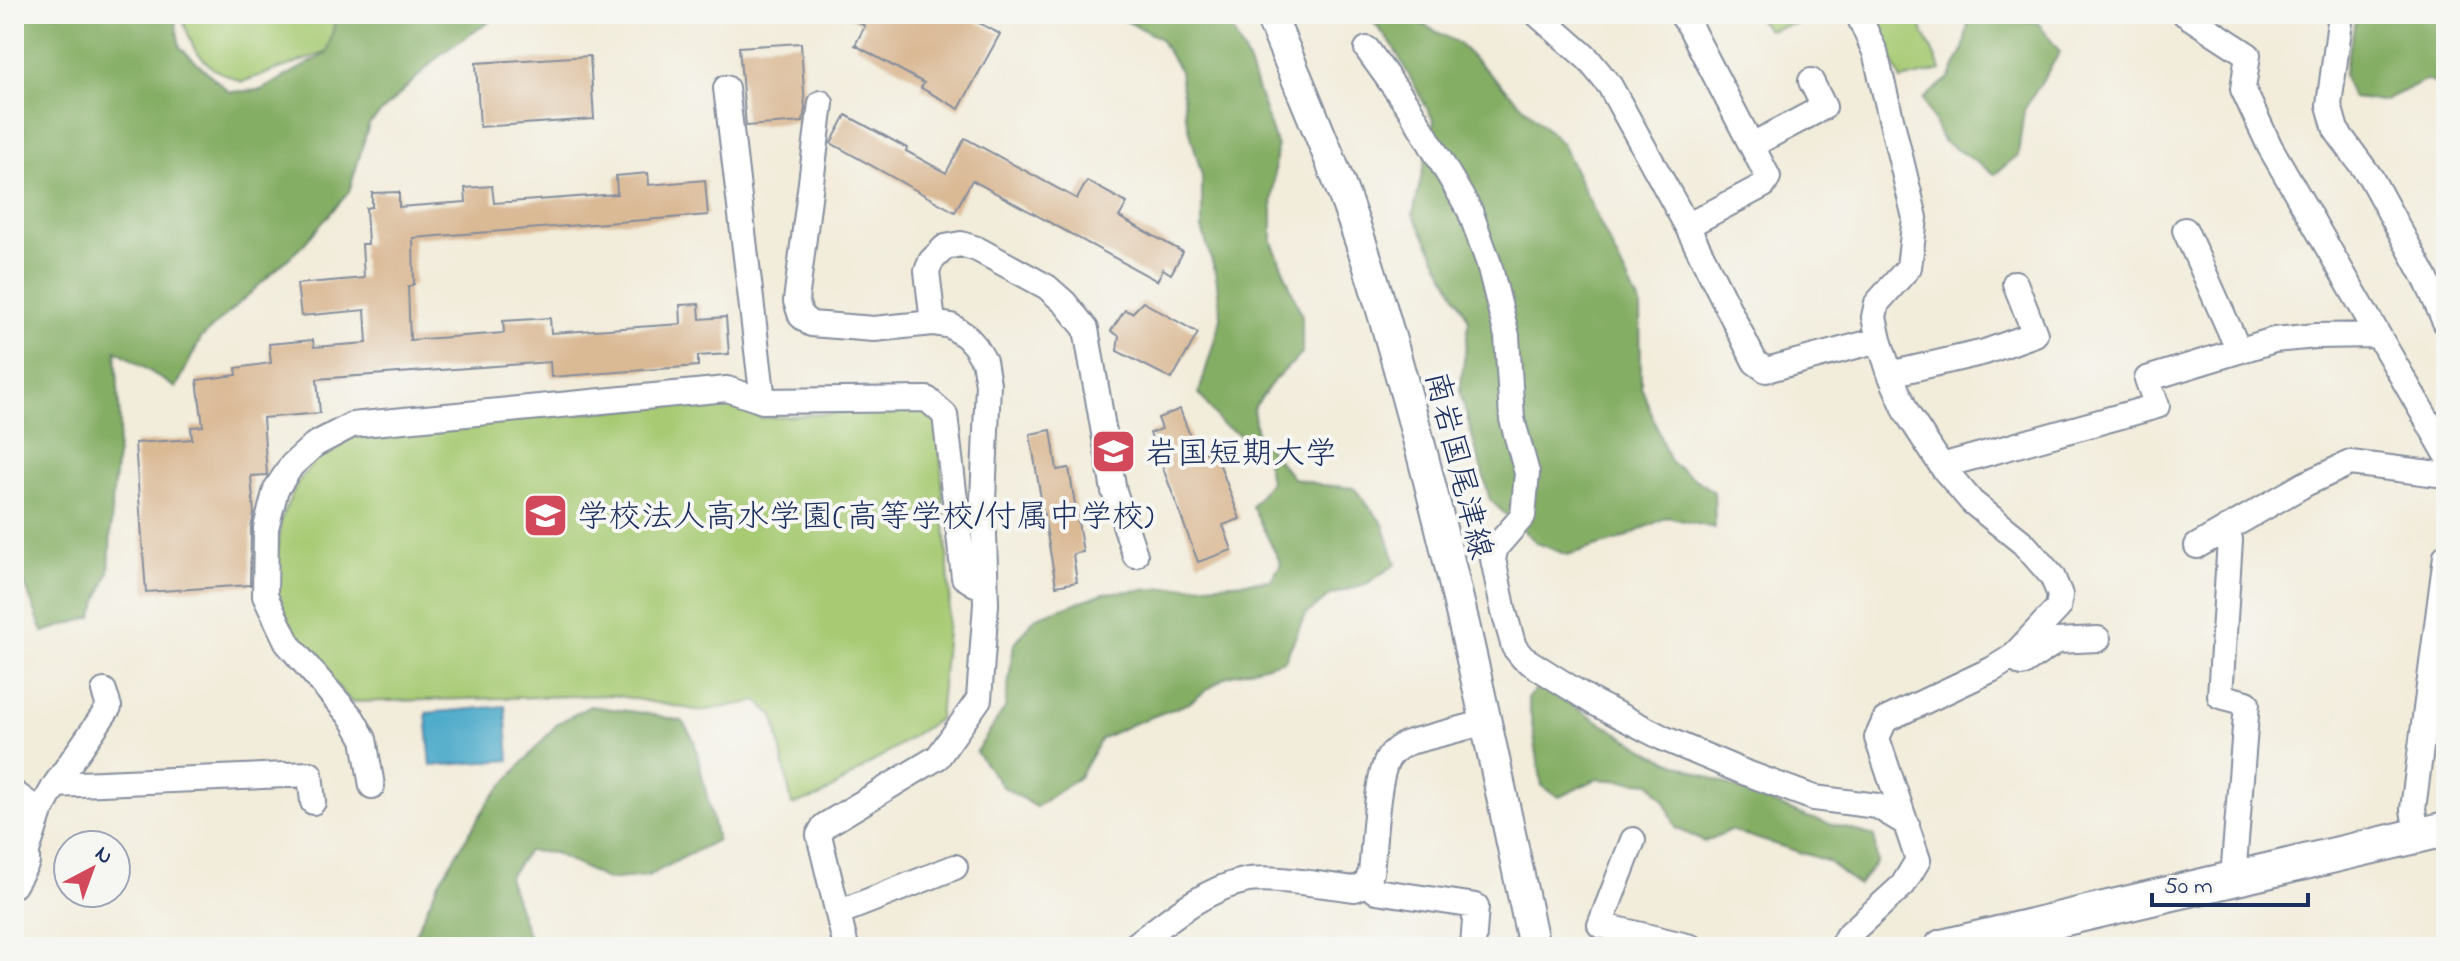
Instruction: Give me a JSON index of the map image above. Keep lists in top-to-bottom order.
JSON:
{
  "streets": {
    "main road": ["南岩国尾津線"]
  },
  "places": {
    "school or university": ["岩国短期大学", "学校法人高水学園(高等学校/付属中学校)"]
  },
  "scale_bar": "50 m",
  "north": "top right"
}
